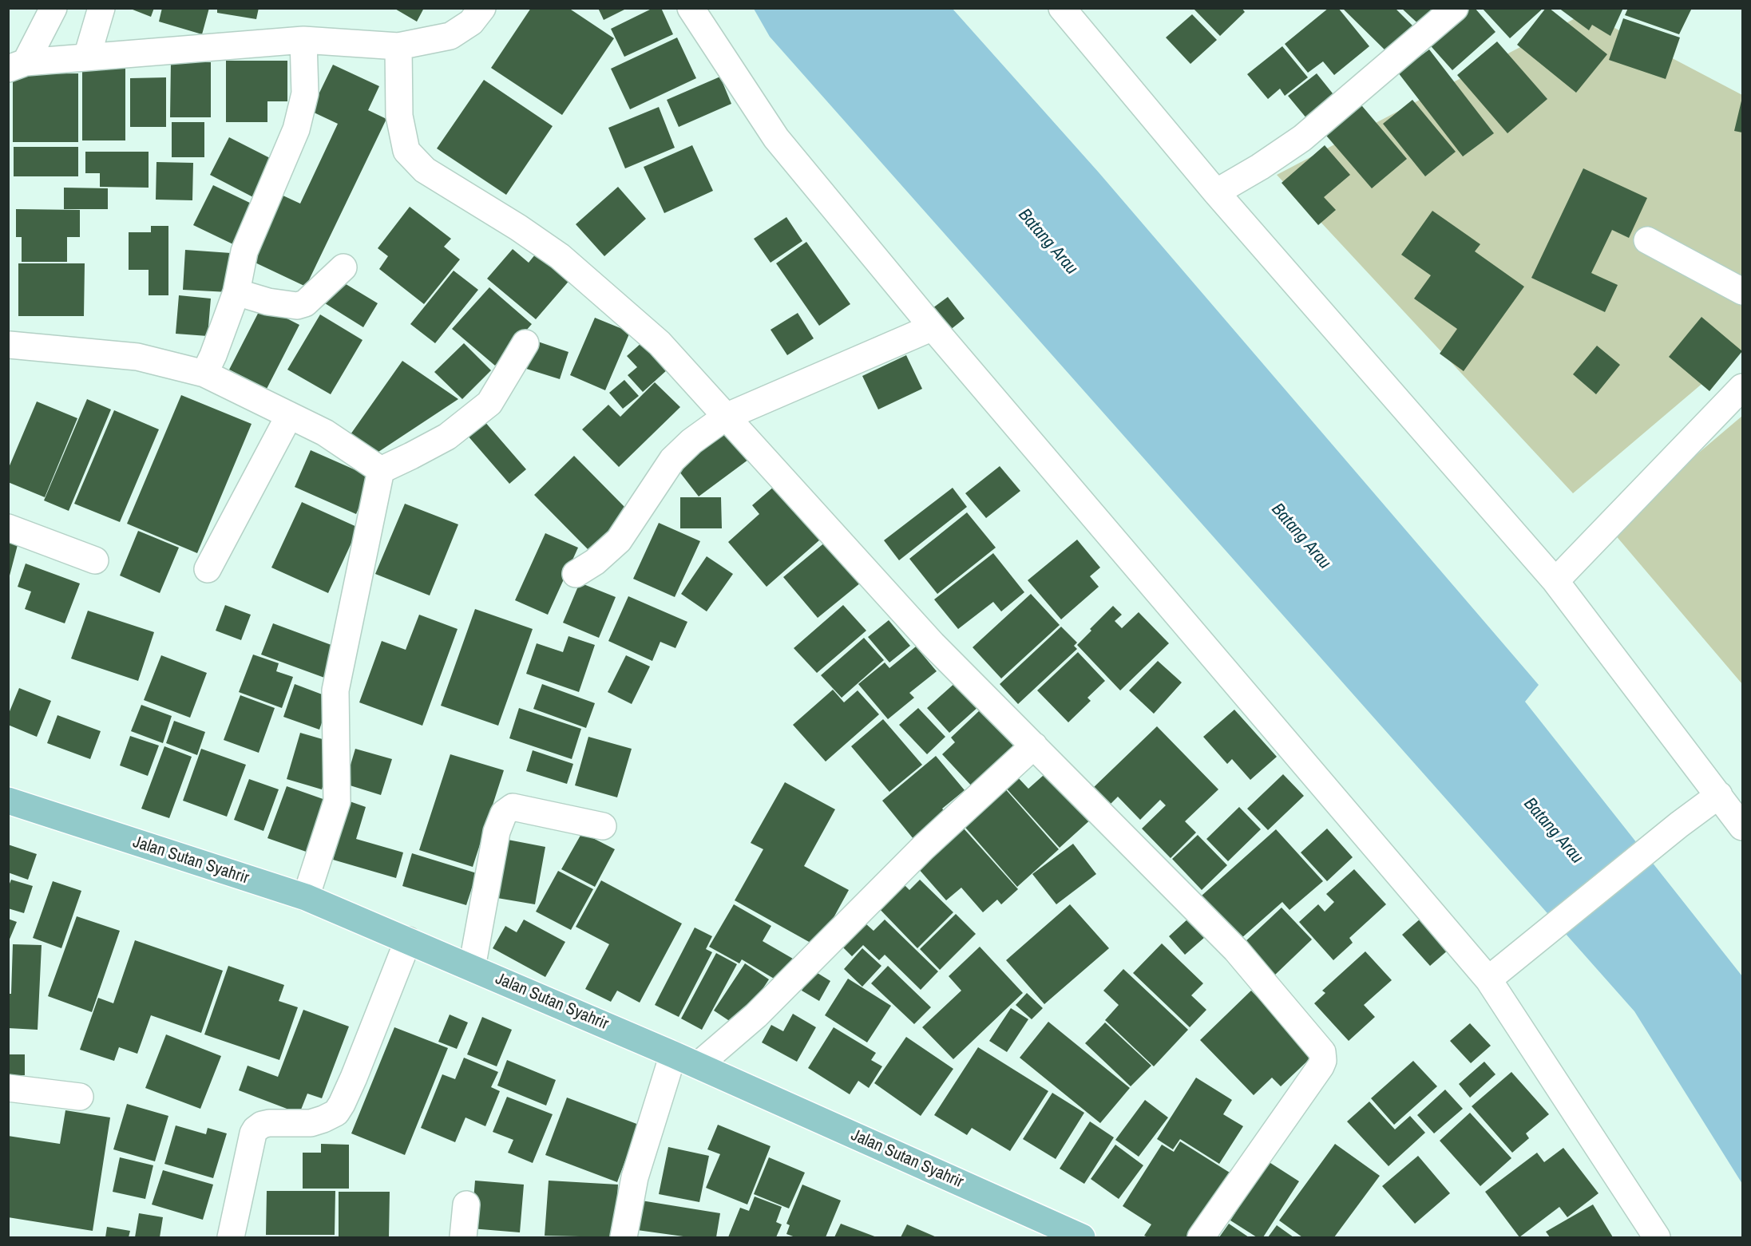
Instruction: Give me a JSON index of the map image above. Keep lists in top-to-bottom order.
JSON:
{
  "streets": {
    "main road": ["Jalan Sutan Syahrir"]
  },
  "water": ["Batang Arau"]
}
